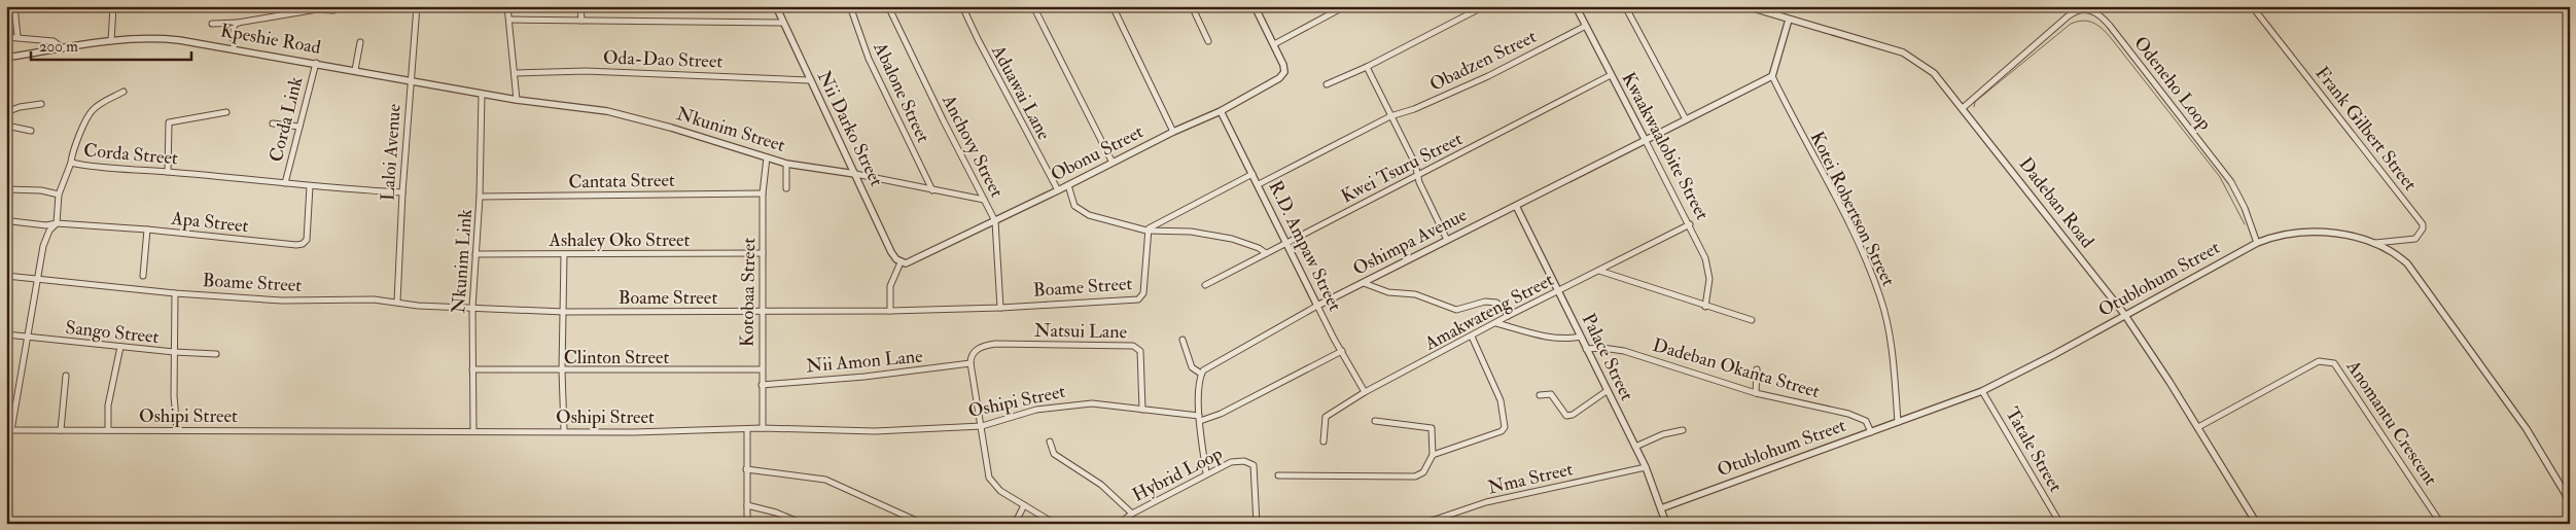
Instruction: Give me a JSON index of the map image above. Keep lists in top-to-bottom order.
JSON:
{
  "streets": {
    "street": [
      "Kpeshie Road",
      "Oda-Dao Street",
      "Obadzen Street",
      "Odeneho Loop",
      "Abalone Street",
      "Aduawai Lane",
      "Corda Link",
      "Nii Darko Street",
      "Frank Gilbert Street",
      "Nkunim Street",
      "Anchovy Street",
      "Kwaakwaalobite Street",
      "Laloi Avenue",
      "Obonu Street",
      "Corda Street",
      "Kwei Tsuru Street",
      "Cantata Street",
      "Dadeban Road",
      "Kotei Robertson Street",
      "Apa Street",
      "Ashaley Oko Street",
      "Oshimpa Avenue",
      "R.D. Ampaw Street",
      "Nkunim Link",
      "Otublohum Street",
      "Boame Street",
      "Kotobaa Street",
      "Amakwateng Street",
      "Natsui Lane",
      "Sango Street",
      "Clinton Street",
      "Palace Street",
      "Nii Amon Lane",
      "Dadeban Okanta Street",
      "Oshipi Street",
      "Anomantu Crescent",
      "Tatale Street",
      "Hybrid Loop",
      "Nma Street"
    ]
  },
  "crossings": [
    ["Kpeshie Road", "Corda Link"],
    ["Kpeshie Road", "Nkunim Street"],
    ["Kpeshie Road", "Laloi Avenue"],
    ["Oda-Dao Street", "Nii Darko Street"],
    ["Obadzen Street", "Kwaakwaalobite Street"],
    ["Obadzen Street", "R.D. Ampaw Street"],
    ["Odeneho Loop", "Dadeban Road"],
    ["Odeneho Loop", "Otublohum Street"],
    ["Abalone Street", "Nkunim Street"],
    ["Aduawai Lane", "Obonu Street"],
    ["Corda Link", "Corda Street"],
    ["Nii Darko Street", "Nkunim Street"],
    ["Nii Darko Street", "Obonu Street"],
    ["Frank Gilbert Street", "Otublohum Street"],
    ["Nkunim Street", "Anchovy Street"],
    ["Nkunim Street", "Nkunim Link"],
    ["Nkunim Street", "Kotobaa Street"],
    ["Anchovy Street", "Obonu Street"],
    ["Anchovy Street", "Boame Street"],
    ["Kwaakwaalobite Street", "Kwei Tsuru Street"],
    ["Kwaakwaalobite Street", "Oshimpa Avenue"],
    ["Kwaakwaalobite Street", "Amakwateng Street"],
    ["Laloi Avenue", "Corda Street"],
    ["Laloi Avenue", "Boame Street"],
    ["Obonu Street", "R.D. Ampaw Street"],
    ["Corda Street", "Apa Street"],
    ["Corda Street", "Boame Street"],
    ["Corda Street", "Sango Street"],
    ["Corda Street", "Oshipi Street"],
    ["Kwei Tsuru Street", "R.D. Ampaw Street"],
    ["Cantata Street", "Nkunim Link"],
    ["Cantata Street", "Kotobaa Street"],
    ["Dadeban Road", "Otublohum Street"],
    ["Dadeban Road", "Anomantu Crescent"],
    ["Kotei Robertson Street", "Oshimpa Avenue"],
    ["Kotei Robertson Street", "Otublohum Street"],
    ["Ashaley Oko Street", "Nkunim Link"],
    ["Ashaley Oko Street", "Kotobaa Street"],
    ["Oshimpa Avenue", "R.D. Ampaw Street"],
    ["Oshimpa Avenue", "Palace Street"],
    ["R.D. Ampaw Street", "Amakwateng Street"],
    ["R.D. Ampaw Street", "Oshipi Street"],
    ["Nkunim Link", "Boame Street"],
    ["Nkunim Link", "Clinton Street"],
    ["Nkunim Link", "Oshipi Street"],
    ["Otublohum Street", "Palace Street"],
    ["Otublohum Street", "Dadeban Okanta Street"],
    ["Otublohum Street", "Tatale Street"],
    ["Boame Street", "Kotobaa Street"],
    ["Kotobaa Street", "Clinton Street"],
    ["Kotobaa Street", "Nii Amon Lane"],
    ["Kotobaa Street", "Oshipi Street"],
    ["Amakwateng Street", "Palace Street"],
    ["Natsui Lane", "Nii Amon Lane"],
    ["Natsui Lane", "Oshipi Street"],
    ["Palace Street", "Dadeban Okanta Street"],
    ["Palace Street", "Nma Street"]
  ],
  "scale_bar": "200 m"
}
